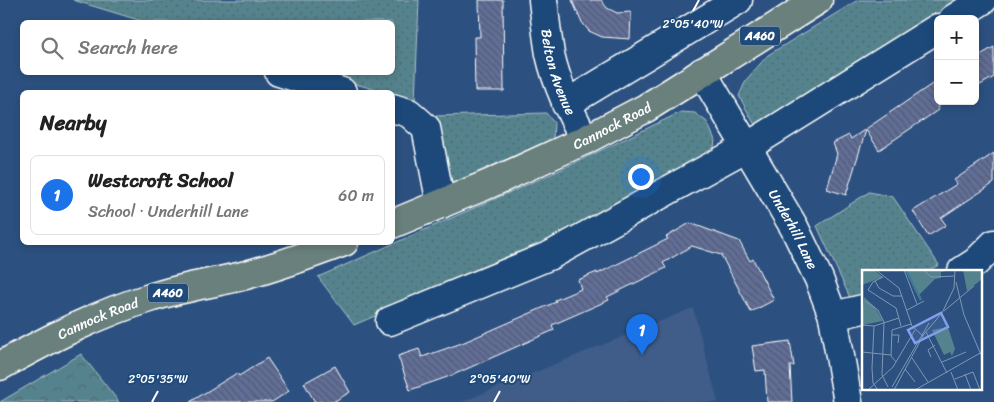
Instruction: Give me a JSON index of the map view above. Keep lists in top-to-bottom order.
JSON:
{
  "streets": {
    "highway": ["A460", "Cannock Road"],
    "street": ["Belton Avenue", "Underhill Lane"]
  },
  "crossings": [
    ["Belton Avenue", "Cannock Road"],
    ["Cannock Road", "Underhill Lane"]
  ],
  "page": {
    "map_buttons": ["+", "−"],
    "search": "Search here",
    "heading": "Nearby",
    "list": [
      {
        "mark": "1",
        "name": "Westcroft School",
        "note": "School · Underhill Lane",
        "value": "60 m"
      }
    ],
    "pins": "1"
  },
  "coordinates": ["2°05'40\"W", "2°05'35\"W"]
}
